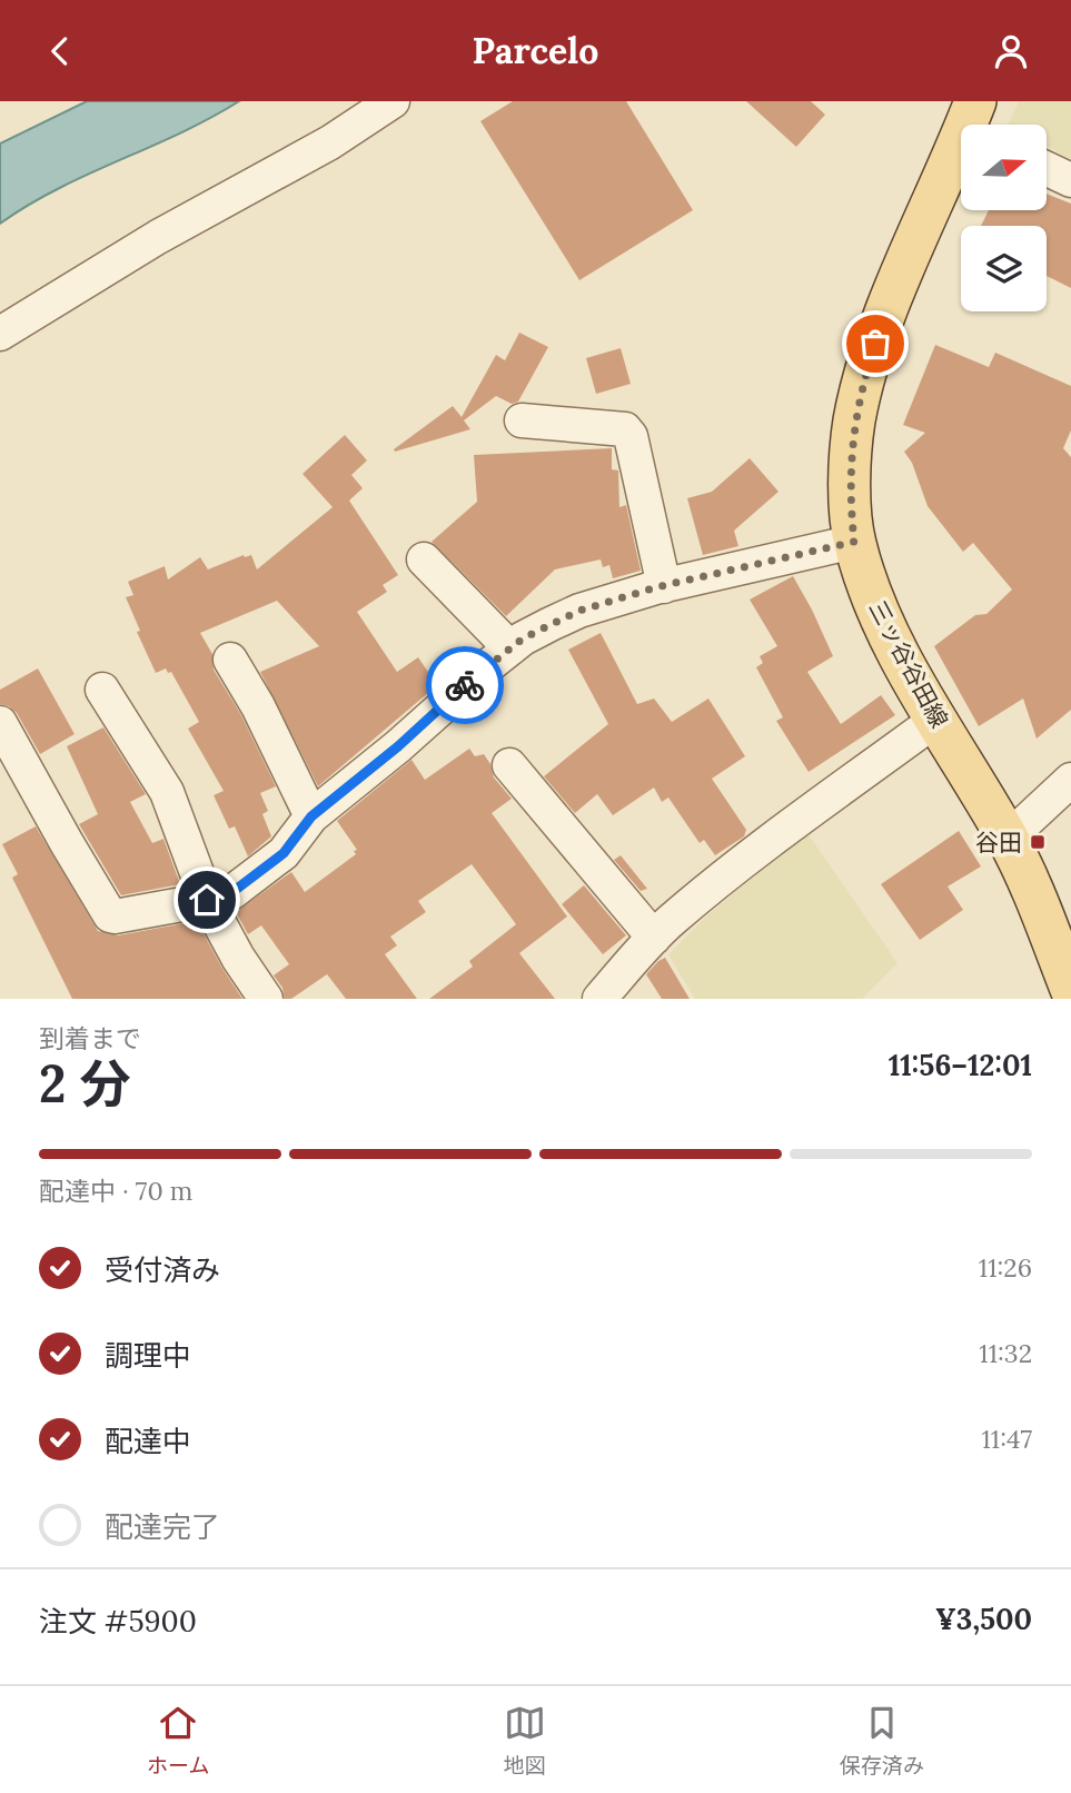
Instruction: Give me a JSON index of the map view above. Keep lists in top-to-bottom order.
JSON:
{
  "streets": {
    "main road": ["三ッ谷谷田線"]
  },
  "places": {
    "transit": ["谷田"]
  },
  "north": "right",
  "page": {
    "header": "Parcelo",
    "heading": ["2 分", "到着まで", "11:56–12:01"],
    "panel": ["注文 #5900", "¥3,500"],
    "bar": "配達中 · 70 m",
    "list": [
      ["受付済み", "11:26"],
      ["調理中", "11:32"],
      ["配達中", "11:47"],
      "配達完了"
    ],
    "tabs": ["ホーム", "地図", "保存済み"]
  }
}
